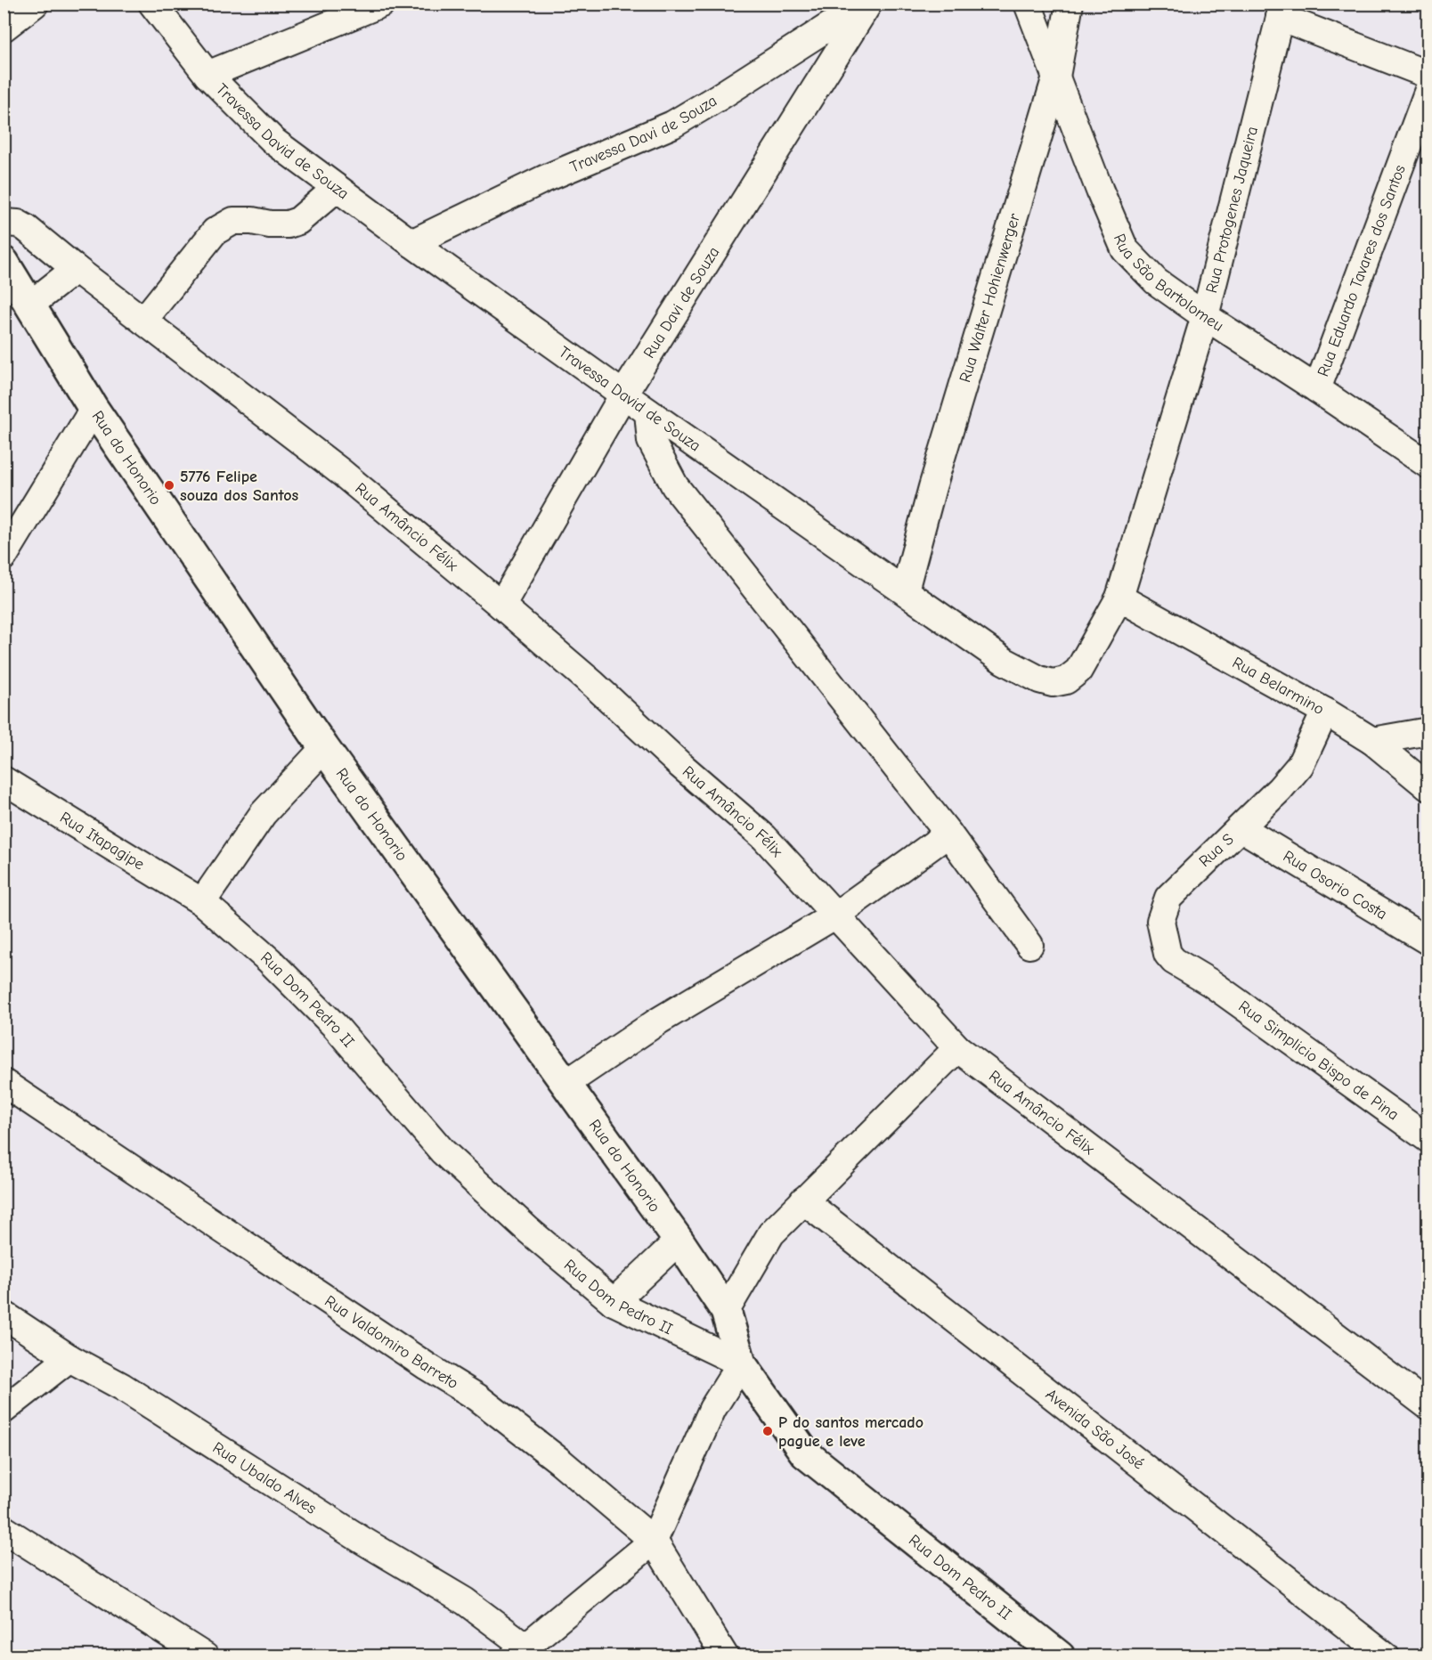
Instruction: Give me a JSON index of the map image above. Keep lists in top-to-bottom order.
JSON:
{
  "streets": {
    "street": [
      "Travessa Davi de Souza",
      "Travessa David de Souza",
      "Rua Protogenes Jaqueira",
      "Rua Eduardo Tavares dos Santos",
      "Rua São Bartolomeu",
      "Rua Walter Hohienwerger",
      "Rua Davi de Souza",
      "Rua do Honorio",
      "Rua Amâncio Félix",
      "Rua Belarmino",
      "Rua Itapagipe",
      "Rua S",
      "Rua Osorio Costa",
      "Rua Dom Pedro II",
      "Rua Simplicio Bispo de Pina",
      "Rua Valdomiro Barreto",
      "Avenida São José",
      "Rua Ubaldo Alves"
    ]
  },
  "crossings": [
    ["Travessa Davi de Souza", "Travessa David de Souza"],
    ["Travessa Davi de Souza", "Rua Davi de Souza"],
    ["Travessa David de Souza", "Rua Protogenes Jaqueira"],
    ["Travessa David de Souza", "Rua Walter Hohienwerger"],
    ["Travessa David de Souza", "Rua Davi de Souza"],
    ["Travessa David de Souza", "Rua Belarmino"],
    ["Rua Protogenes Jaqueira", "Rua São Bartolomeu"],
    ["Rua Protogenes Jaqueira", "Rua Belarmino"],
    ["Rua Eduardo Tavares dos Santos", "Rua São Bartolomeu"],
    ["Rua São Bartolomeu", "Rua Walter Hohienwerger"],
    ["Rua Davi de Souza", "Rua Amâncio Félix"],
    ["Rua do Honorio", "Rua Dom Pedro II"],
    ["Rua Belarmino", "Rua S"],
    ["Rua Itapagipe", "Rua Dom Pedro II"],
    ["Rua S", "Rua Osorio Costa"],
    ["Rua S", "Rua Simplicio Bispo de Pina"]
  ],
  "places": ["5776 Felipe souza dos Santos", "P do santos mercado pague e leve"]
}
